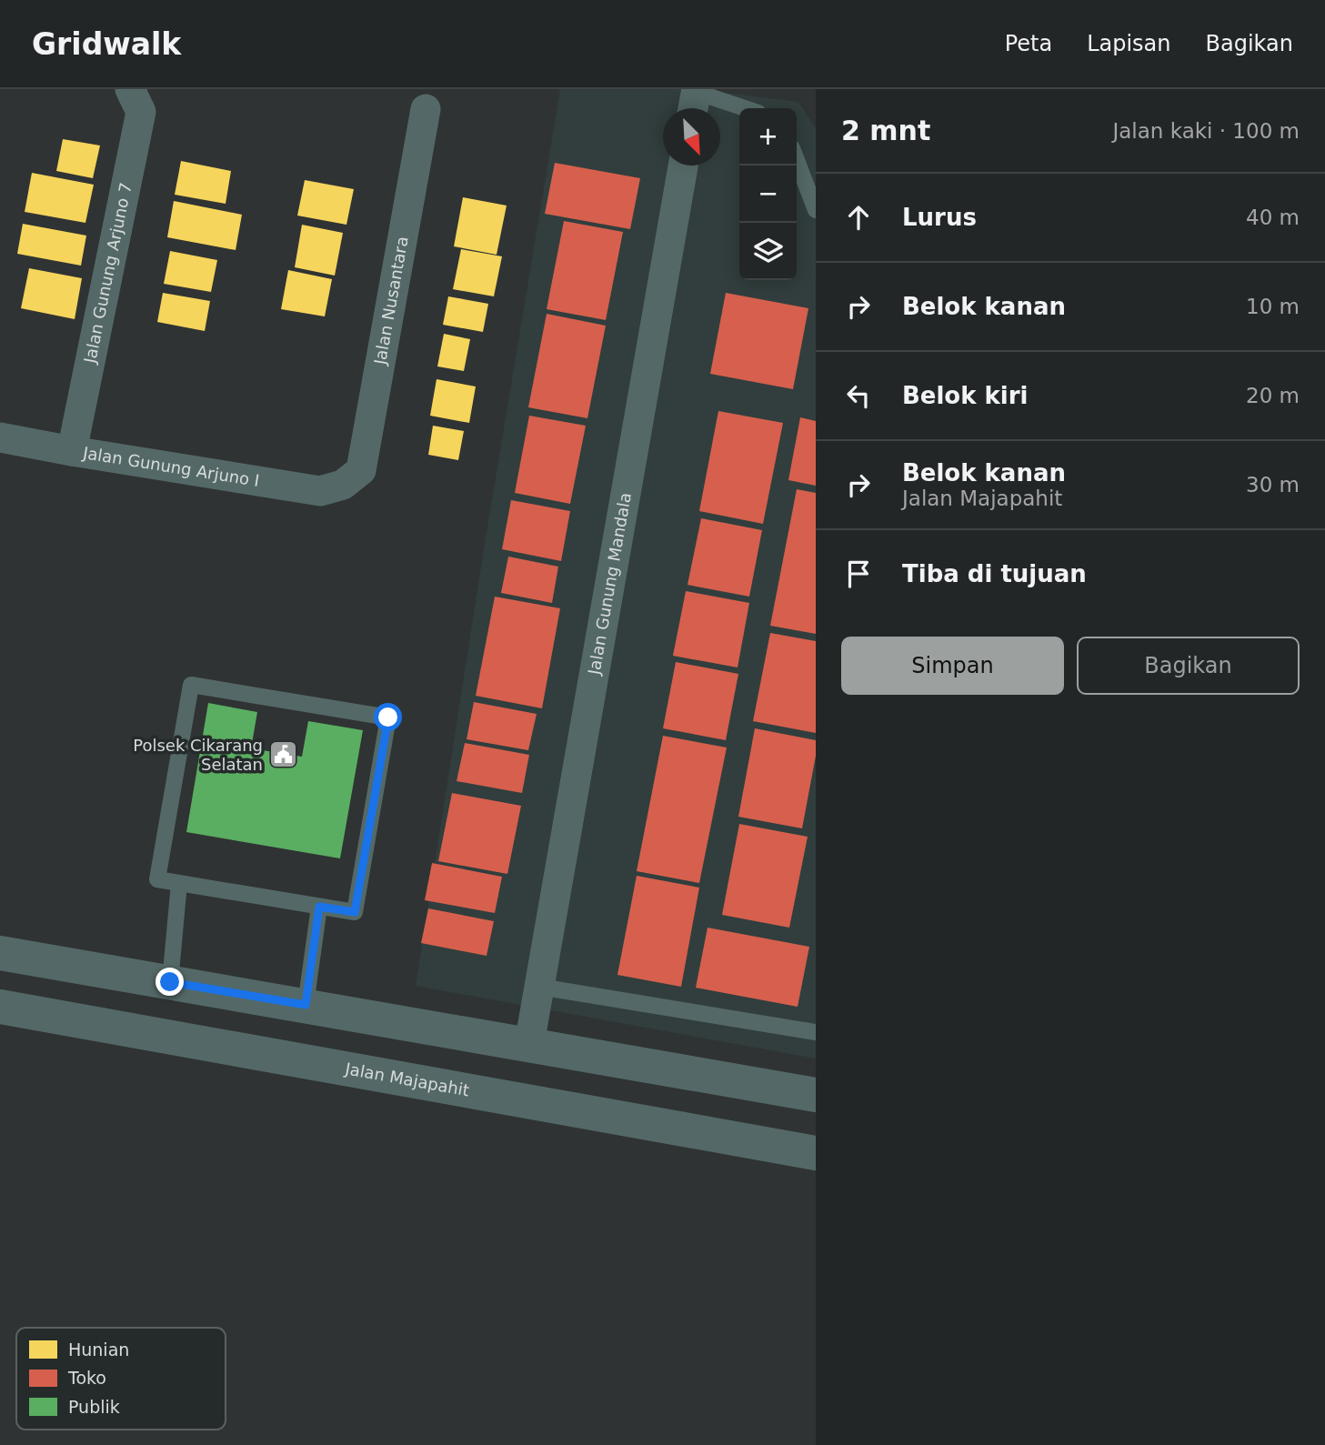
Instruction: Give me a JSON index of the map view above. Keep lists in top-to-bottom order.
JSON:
{
  "streets": {
    "street": [
      "Jalan Gunung Arjuno 7",
      "Jalan Nusantara",
      "Jalan Gunung Arjuno I",
      "Jalan Gunung Mandala",
      "Jalan Majapahit"
    ]
  },
  "crossings": [
    ["Jalan Gunung Arjuno 7", "Jalan Gunung Arjuno I"],
    ["Jalan Nusantara", "Jalan Gunung Arjuno I"]
  ],
  "places": {
    "public building": ["Polsek Cikarang Selatan"]
  },
  "legend": ["Hunian", "Toko", "Publik"],
  "north": "bottom right",
  "page": {
    "header": "Gridwalk",
    "nav": ["Peta", "Lapisan", "Bagikan"],
    "heading": ["2 mnt", "Jalan kaki · 100 m"],
    "map_buttons": ["+", "−"],
    "list": [
      ["Lurus", "40 m"],
      ["Belok kanan", "10 m"],
      ["Belok kiri", "20 m"],
      ["Belok kanan", "Jalan Majapahit", "30 m"],
      "Tiba di tujuan"
    ],
    "buttons": ["Simpan", "Bagikan"]
  }
}
